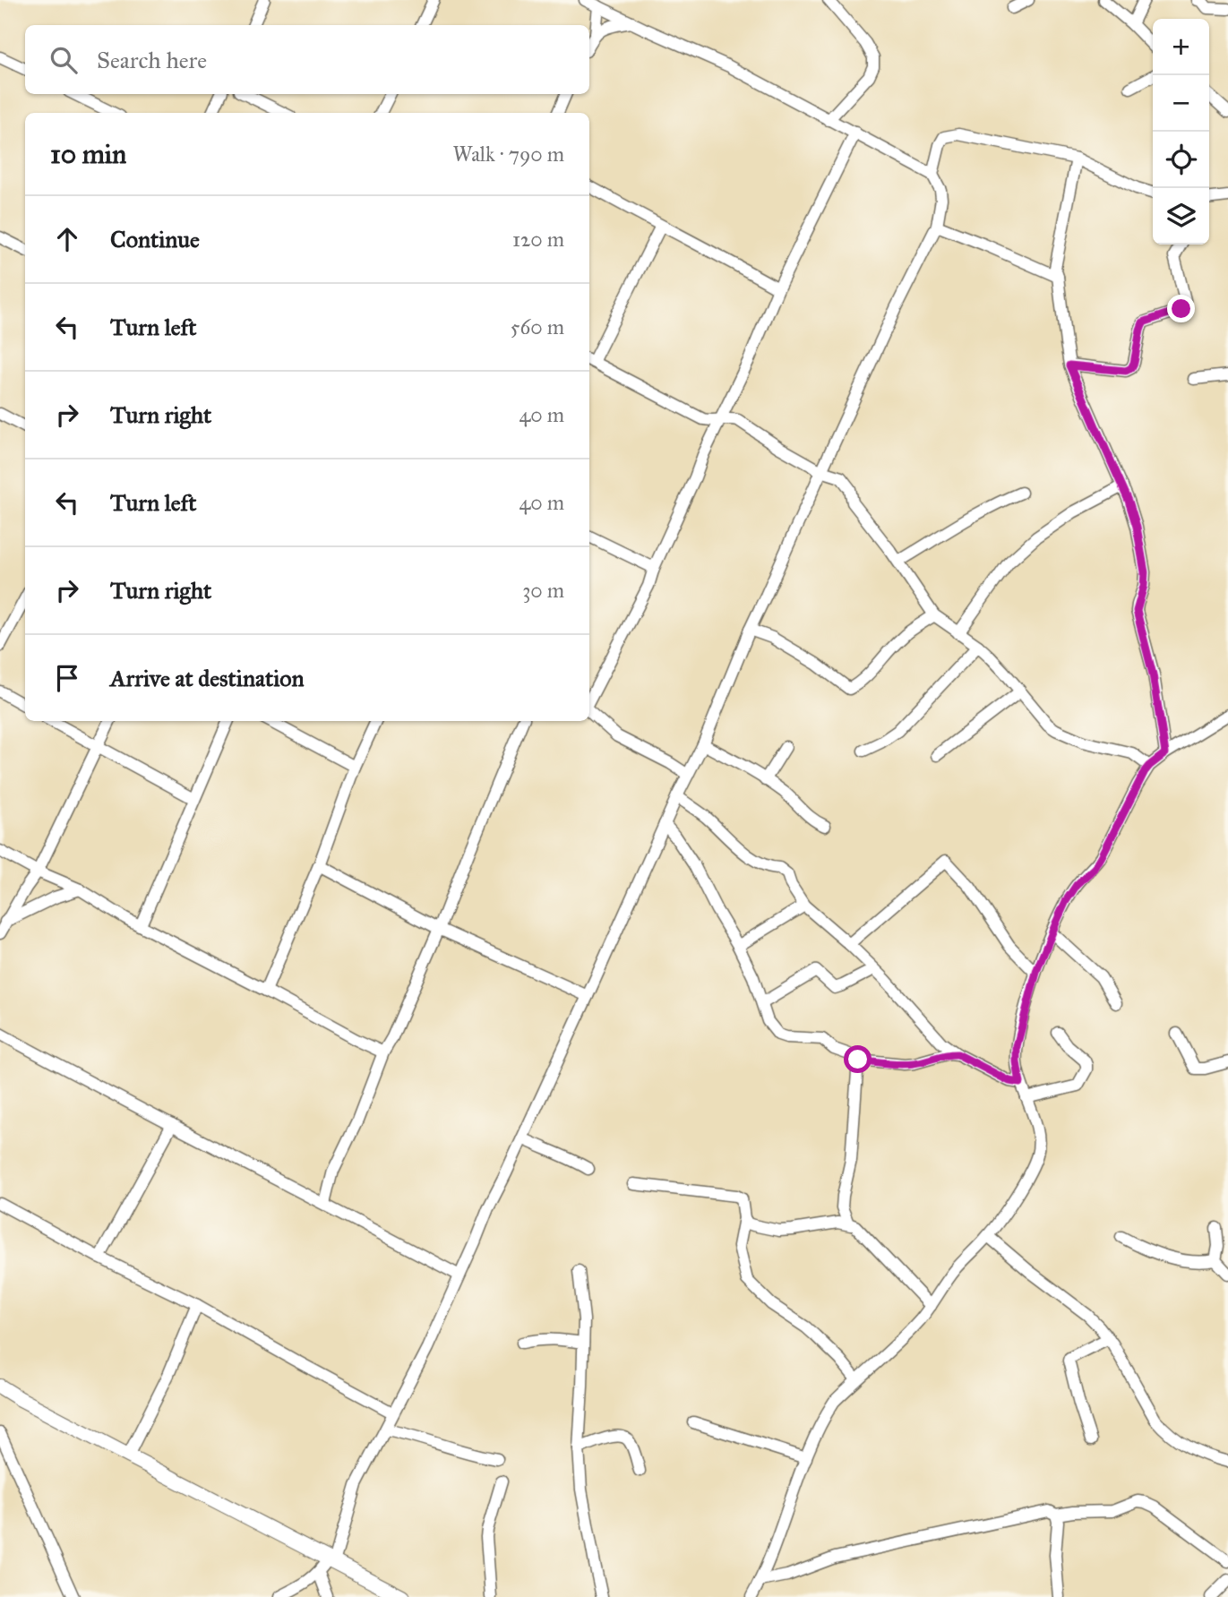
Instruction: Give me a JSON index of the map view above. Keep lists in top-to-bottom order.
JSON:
{
  "page": {
    "map_buttons": ["+", "−"],
    "search": "Search here",
    "heading": ["10 min", "Walk · 790 m"],
    "list": [
      ["Continue", "120 m"],
      ["Turn left", "560 m"],
      ["Turn right", "40 m"],
      ["Turn left", "40 m"],
      ["Turn right", "30 m"],
      "Arrive at destination"
    ]
  }
}
